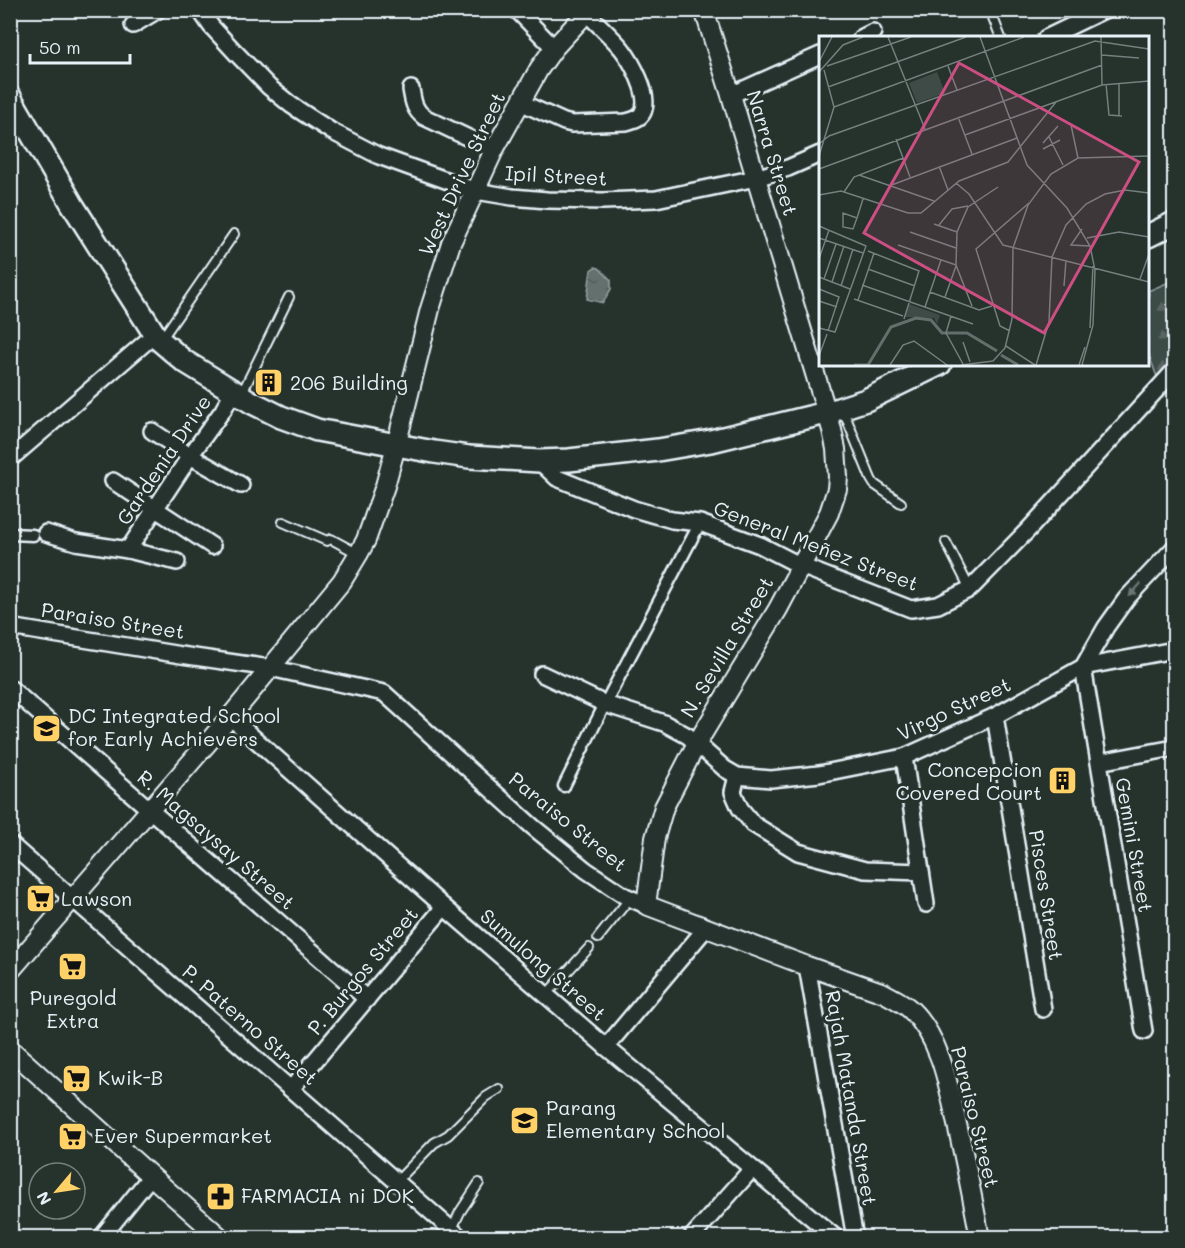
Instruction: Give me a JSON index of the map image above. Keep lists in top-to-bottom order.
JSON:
{
  "streets": {
    "street": [
      "Narra Street",
      "West Drive Street",
      "Ipil Street",
      "Gardenia Drive",
      "General Meñez Street",
      "Paraiso Street",
      "N. Sevilla Street",
      "Virgo Street",
      "R. Magsaysay Street",
      "Gemini Street",
      "Pisces Street",
      "Sumulong Street",
      "P. Burgos Street",
      "P. Paterno Street",
      "Rajah Matanda Street"
    ]
  },
  "crossings": [
    ["Narra Street", "Ipil Street"],
    ["Narra Street", "N. Sevilla Street"],
    ["West Drive Street", "Ipil Street"],
    ["West Drive Street", "Paraiso Street"],
    ["West Drive Street", "R. Magsaysay Street"],
    ["West Drive Street", "Sumulong Street"],
    ["West Drive Street", "P. Paterno Street"],
    ["General Meñez Street", "N. Sevilla Street"],
    ["Paraiso Street", "N. Sevilla Street"],
    ["Paraiso Street", "Rajah Matanda Street"],
    ["Virgo Street", "Gemini Street"],
    ["Virgo Street", "Pisces Street"],
    ["R. Magsaysay Street", "P. Burgos Street"],
    ["Sumulong Street", "P. Burgos Street"],
    ["P. Burgos Street", "P. Paterno Street"]
  ],
  "places": {
    "building": ["206 Building", "Concepcion Covered Court"],
    "school or university": ["DC Integrated School for Early Achievers", "Parang Elementary School"],
    "supermarket": [
      "Lawson",
      "Puregold Extra",
      "Kwik-B",
      "Ever Supermarket"
    ],
    "pharmacy": ["FARMACIA ni DOK"]
  },
  "scale_bar": "50 m",
  "north": "bottom left"
}
